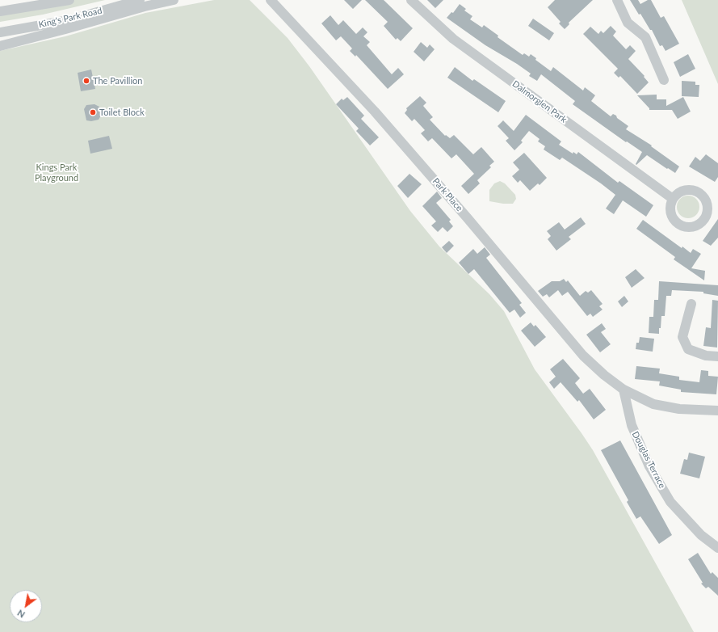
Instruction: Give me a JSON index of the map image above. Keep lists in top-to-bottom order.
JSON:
{
  "streets": {
    "street": [
      "King's Park Road",
      "Dalmorglen Park",
      "Park Place",
      "Douglas Terrace"
    ]
  },
  "crossings": [
    ["Park Place", "Douglas Terrace"]
  ],
  "parks": ["Kings Park Playground"],
  "places": ["The Pavillion", "Toilet Block"],
  "north": "bottom left"
}
